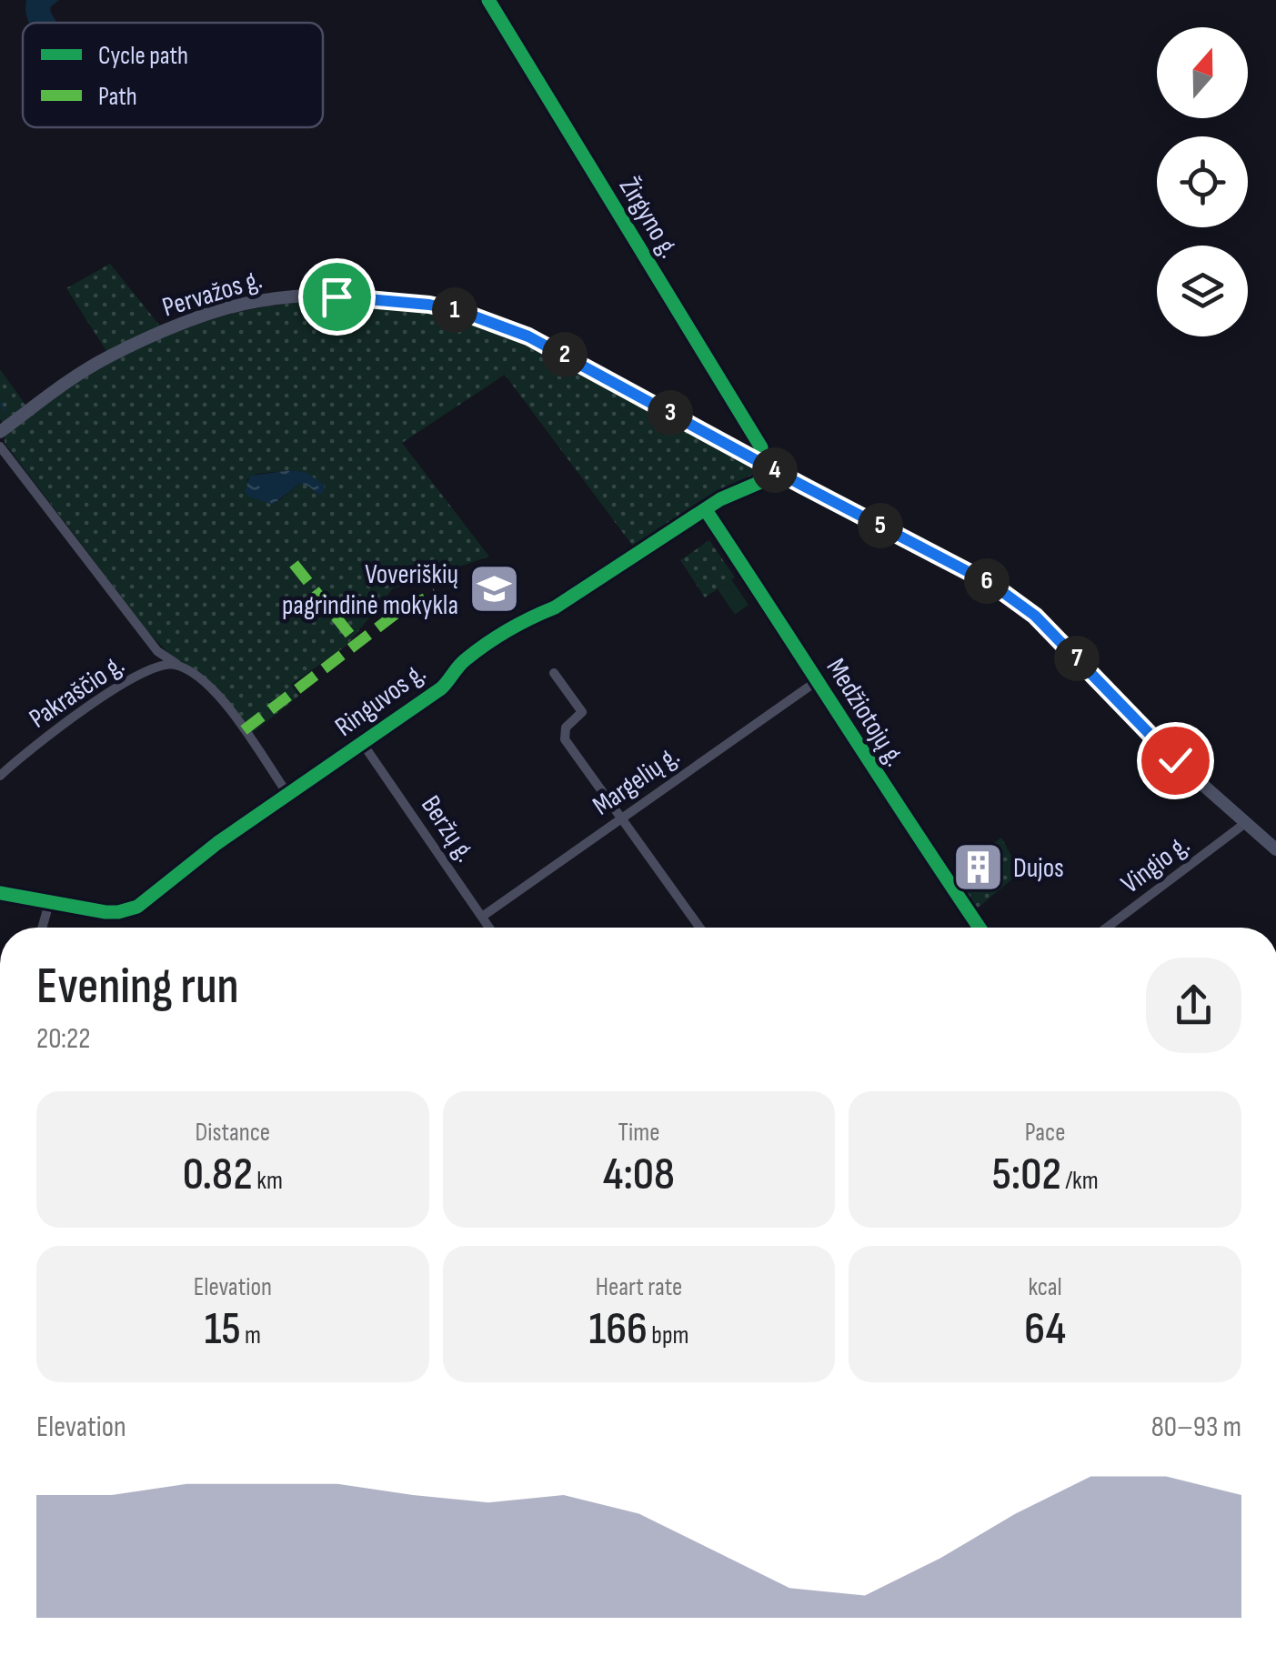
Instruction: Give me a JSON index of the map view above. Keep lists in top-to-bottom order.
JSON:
{
  "streets": {
    "main road": ["Pervažos g."],
    "street": [
      "Žirgyno g.",
      "Pakraščio g.",
      "Ringuvos g.",
      "Medžiotojų g.",
      "Margelių g.",
      "Beržų g.",
      "Vingio g."
    ]
  },
  "crossings": [
    ["Žirgyno g.", "Pervažos g."],
    ["Pervažos g.", "Ringuvos g."],
    ["Pervažos g.", "Vingio g."],
    ["Ringuvos g.", "Medžiotojų g."],
    ["Ringuvos g.", "Beržų g."],
    ["Medžiotojų g.", "Margelių g."],
    ["Margelių g.", "Beržų g."]
  ],
  "places": {
    "school or university": ["Voveriškių pagrindinė mokykla"],
    "building": ["Dujos"]
  },
  "legend": ["Cycle path", "Path"],
  "north": "top",
  "page": {
    "pins": [
      "1",
      "2",
      "3",
      "4",
      "5",
      "6",
      "7"
    ],
    "heading": ["Evening run", "20:22"],
    "stats": [
      ["Distance", "0.82 km"],
      ["Time", "4:08"],
      ["Pace", "5:02 /km"],
      ["Elevation", "15 m"],
      ["Heart rate", "166 bpm"],
      ["kcal", "64"]
    ],
    "chart": ["Elevation", "80–93 m"]
  }
}
